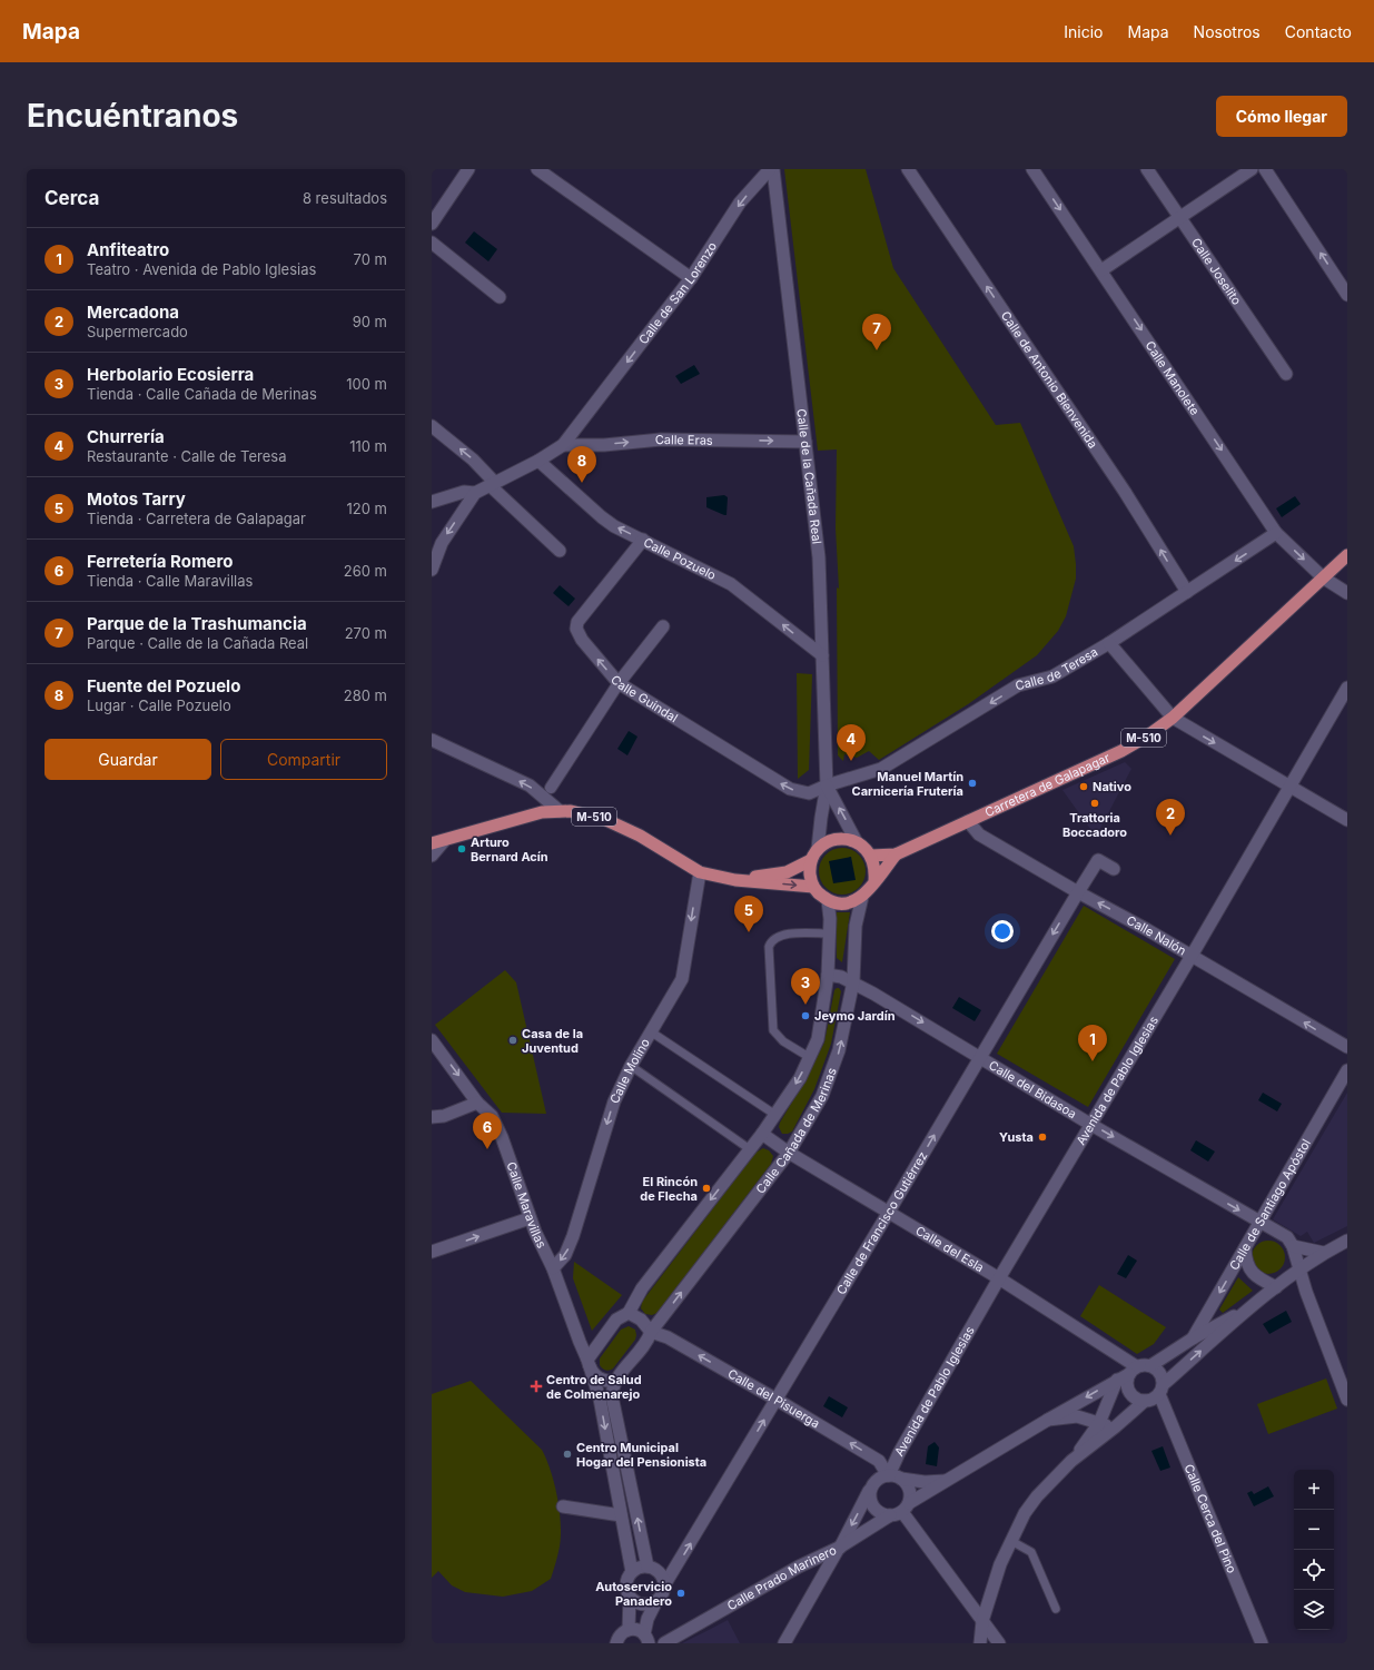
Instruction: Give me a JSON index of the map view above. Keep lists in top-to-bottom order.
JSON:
{
  "streets": {
    "main road": ["M-510", "Carretera de Galapagar"],
    "street": [
      "Calle Joselito",
      "Calle de San Lorenzo",
      "Calle Manolete",
      "Calle de Antonio Bienvenida",
      "Calle Eras",
      "Calle de la Cañada Real",
      "Calle Pozuelo",
      "Calle de Teresa",
      "Calle Guindal",
      "Calle Nalón",
      "Calle Molino",
      "Avenida de Pablo Iglesias",
      "Calle del Bidasoa",
      "Calle Cañada de Merinas",
      "Calle de Santiago Apóstol",
      "Calle Maravillas",
      "Calle de Francisco Gutiérrez",
      "Calle del Esla",
      "Calle del Pisuerga",
      "Calle Cerca del Pino",
      "Calle Prado Marinero"
    ]
  },
  "crossings": [
    ["Calle de San Lorenzo", "Calle Eras"],
    ["Calle de San Lorenzo", "Calle de la Cañada Real"],
    ["Calle de San Lorenzo", "Calle Pozuelo"],
    ["Calle Manolete", "Calle de Teresa"],
    ["Calle Manolete", "Carretera de Galapagar"],
    ["Calle de Antonio Bienvenida", "Calle de Teresa"],
    ["Calle Eras", "Calle de la Cañada Real"],
    ["Calle de la Cañada Real", "Calle Pozuelo"],
    ["Calle de la Cañada Real", "Calle de Teresa"],
    ["Calle de la Cañada Real", "Calle Guindal"],
    ["Calle de la Cañada Real", "M-510"],
    ["Calle de la Cañada Real", "Calle Cañada de Merinas"],
    ["Calle Pozuelo", "Calle Guindal"],
    ["Calle de Teresa", "Calle Guindal"],
    ["M-510", "Carretera de Galapagar"],
    ["M-510", "Calle Molino"],
    ["M-510", "Calle Cañada de Merinas"],
    ["Carretera de Galapagar", "Calle Nalón"],
    ["Calle Nalón", "Avenida de Pablo Iglesias"],
    ["Calle Nalón", "Calle de Francisco Gutiérrez"],
    ["Calle Molino", "Calle Maravillas"],
    ["Avenida de Pablo Iglesias", "Calle del Bidasoa"],
    ["Avenida de Pablo Iglesias", "Calle del Esla"],
    ["Avenida de Pablo Iglesias", "Calle del Pisuerga"],
    ["Avenida de Pablo Iglesias", "Calle Prado Marinero"],
    ["Calle del Bidasoa", "Calle Cañada de Merinas"],
    ["Calle del Bidasoa", "Calle de Santiago Apóstol"],
    ["Calle del Bidasoa", "Calle de Francisco Gutiérrez"],
    ["Calle Cañada de Merinas", "Calle del Esla"],
    ["Calle Cañada de Merinas", "Calle del Pisuerga"],
    ["Calle de Francisco Gutiérrez", "Calle del Esla"],
    ["Calle de Francisco Gutiérrez", "Calle del Pisuerga"],
    ["Calle del Esla", "Calle Cerca del Pino"],
    ["Calle del Pisuerga", "Calle Prado Marinero"]
  ],
  "one_way": [
    "Calle de San Lorenzo",
    "Calle Manolete",
    "Calle de Antonio Bienvenida",
    "Calle Eras",
    "Calle Pozuelo",
    "Calle de Teresa",
    "Calle Nalón",
    "Calle Molino",
    "Calle del Bidasoa",
    "Calle del Pisuerga"
  ],
  "places": {
    "other": [
      "Manuel Martín Carnicería Frutería",
      "Nativo",
      "Trattoria Boccadoro",
      "Arturo Bernard Acín",
      "Jeymo Jardín",
      "Casa de la Juventud",
      "Yusta",
      "El Rincón de Flecha",
      "Centro Municipal Hogar del Pensionista",
      "Autoservicio Panadero"
    ],
    "health": ["Centro de Salud de Colmenarejo"]
  },
  "page": {
    "header": "Mapa",
    "nav": [
      "Inicio",
      "Mapa",
      "Nosotros",
      "Contacto"
    ],
    "buttons": [
      "Cómo llegar",
      ["Guardar", "Compartir"]
    ],
    "title": "Encuéntranos",
    "heading": ["Cerca", "8 resultados"],
    "list": [
      {
        "mark": "1",
        "name": "Anfiteatro",
        "note": "Teatro · Avenida de Pablo Iglesias",
        "value": "70 m"
      },
      {
        "mark": "2",
        "name": "Mercadona",
        "note": "Supermercado",
        "value": "90 m"
      },
      {
        "mark": "3",
        "name": "Herbolario Ecosierra",
        "note": "Tienda · Calle Cañada de Merinas",
        "value": "100 m"
      },
      {
        "mark": "4",
        "name": "Churrería",
        "note": "Restaurante · Calle de Teresa",
        "value": "110 m"
      },
      {
        "mark": "5",
        "name": "Motos Tarry",
        "note": "Tienda · Carretera de Galapagar",
        "value": "120 m"
      },
      {
        "mark": "6",
        "name": "Ferretería Romero",
        "note": "Tienda · Calle Maravillas",
        "value": "260 m"
      },
      {
        "mark": "7",
        "name": "Parque de la Trashumancia",
        "note": "Parque · Calle de la Cañada Real",
        "value": "270 m"
      },
      {
        "mark": "8",
        "name": "Fuente del Pozuelo",
        "note": "Lugar · Calle Pozuelo",
        "value": "280 m"
      }
    ],
    "pins": [
      "7",
      "8",
      "4",
      "2",
      "5",
      "3",
      "1",
      "6"
    ],
    "map_buttons": ["+", "−"]
  }
}
